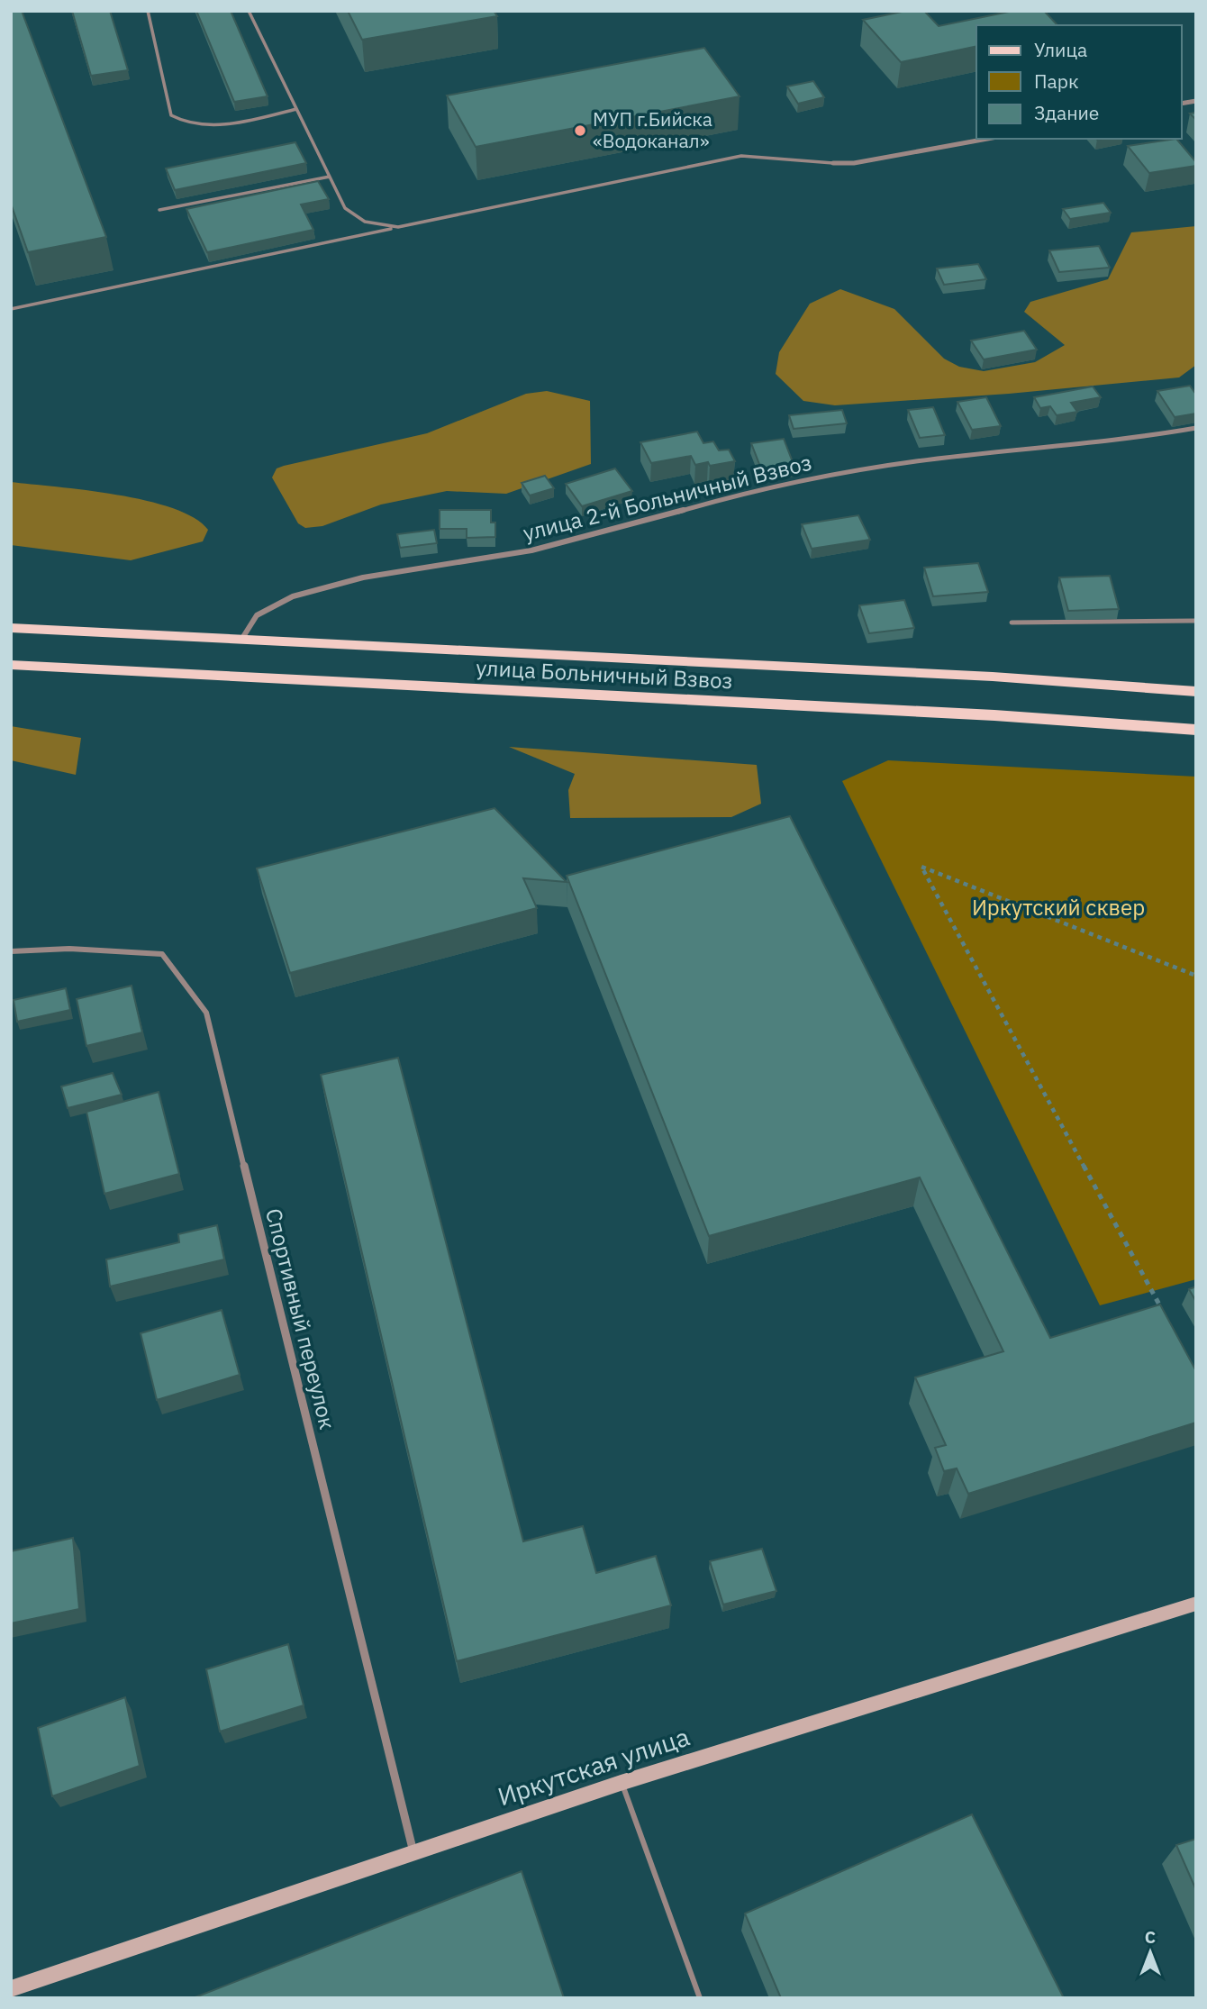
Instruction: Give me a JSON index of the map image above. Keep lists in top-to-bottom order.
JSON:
{
  "streets": {
    "main road": ["улица Больничный Взвоз", "Иркутская улица"],
    "street": ["улица 2-й Больничный Взвоз", "Спортивный переулок"]
  },
  "crossings": [
    ["улица 2-й Больничный Взвоз", "улица Больничный Взвоз"],
    ["Спортивный переулок", "Иркутская улица"]
  ],
  "parks": ["Иркутский сквер"],
  "places": ["МУП г.Бийска «Водоканал»"],
  "legend": ["Улица", "Парк", "Здание"],
  "north": "top"
}
